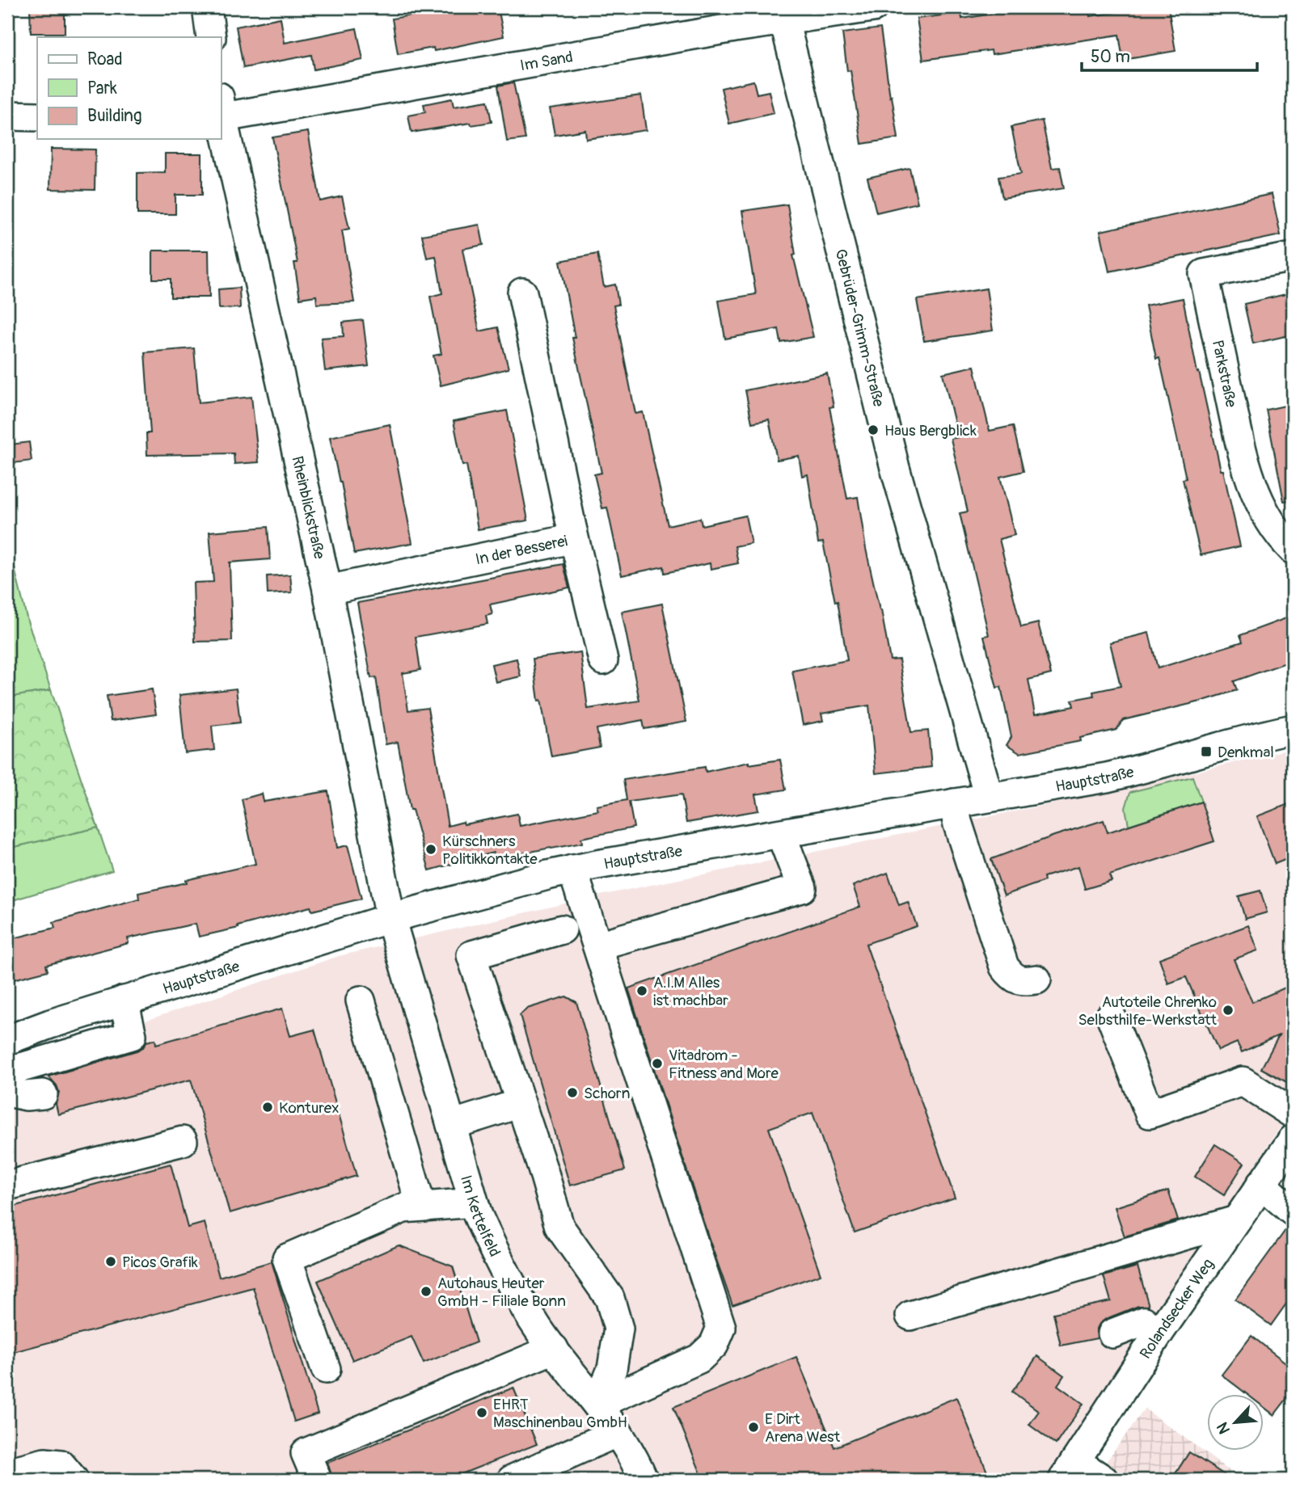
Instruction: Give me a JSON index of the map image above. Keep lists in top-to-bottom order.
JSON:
{
  "streets": {
    "street": [
      "Im Sand",
      "Gebrüder-Grimm-Straße",
      "Parkstraße",
      "Rheinblickstraße",
      "In der Besserei",
      "Hauptstraße",
      "Im Kettelfeld",
      "Rolandsecker Weg"
    ]
  },
  "crossings": [
    ["Im Sand", "Gebrüder-Grimm-Straße"],
    ["Gebrüder-Grimm-Straße", "Hauptstraße"],
    ["Rheinblickstraße", "In der Besserei"],
    ["Rheinblickstraße", "Hauptstraße"],
    ["Rheinblickstraße", "Im Kettelfeld"],
    ["Hauptstraße", "Im Kettelfeld"]
  ],
  "places": {
    "other": [
      "Haus Bergblick",
      "Kürschners Politikkontakte",
      "A.I.M Alles ist machbar",
      "Autoteile Chrenko Selbsthilfe-Werkstatt",
      "Vitadrom - Fitness and More",
      "Schorn",
      "Konturex",
      "Picos Grafik",
      "Autohaus Heuter GmbH - Filiale Bonn",
      "EHRT Maschinenbau GmbH",
      "E Dirt Arena West"
    ],
    "transit": ["Denkmal"]
  },
  "legend": ["Road", "Park", "Building"],
  "scale_bar": "50 m",
  "north": "bottom left"
}
